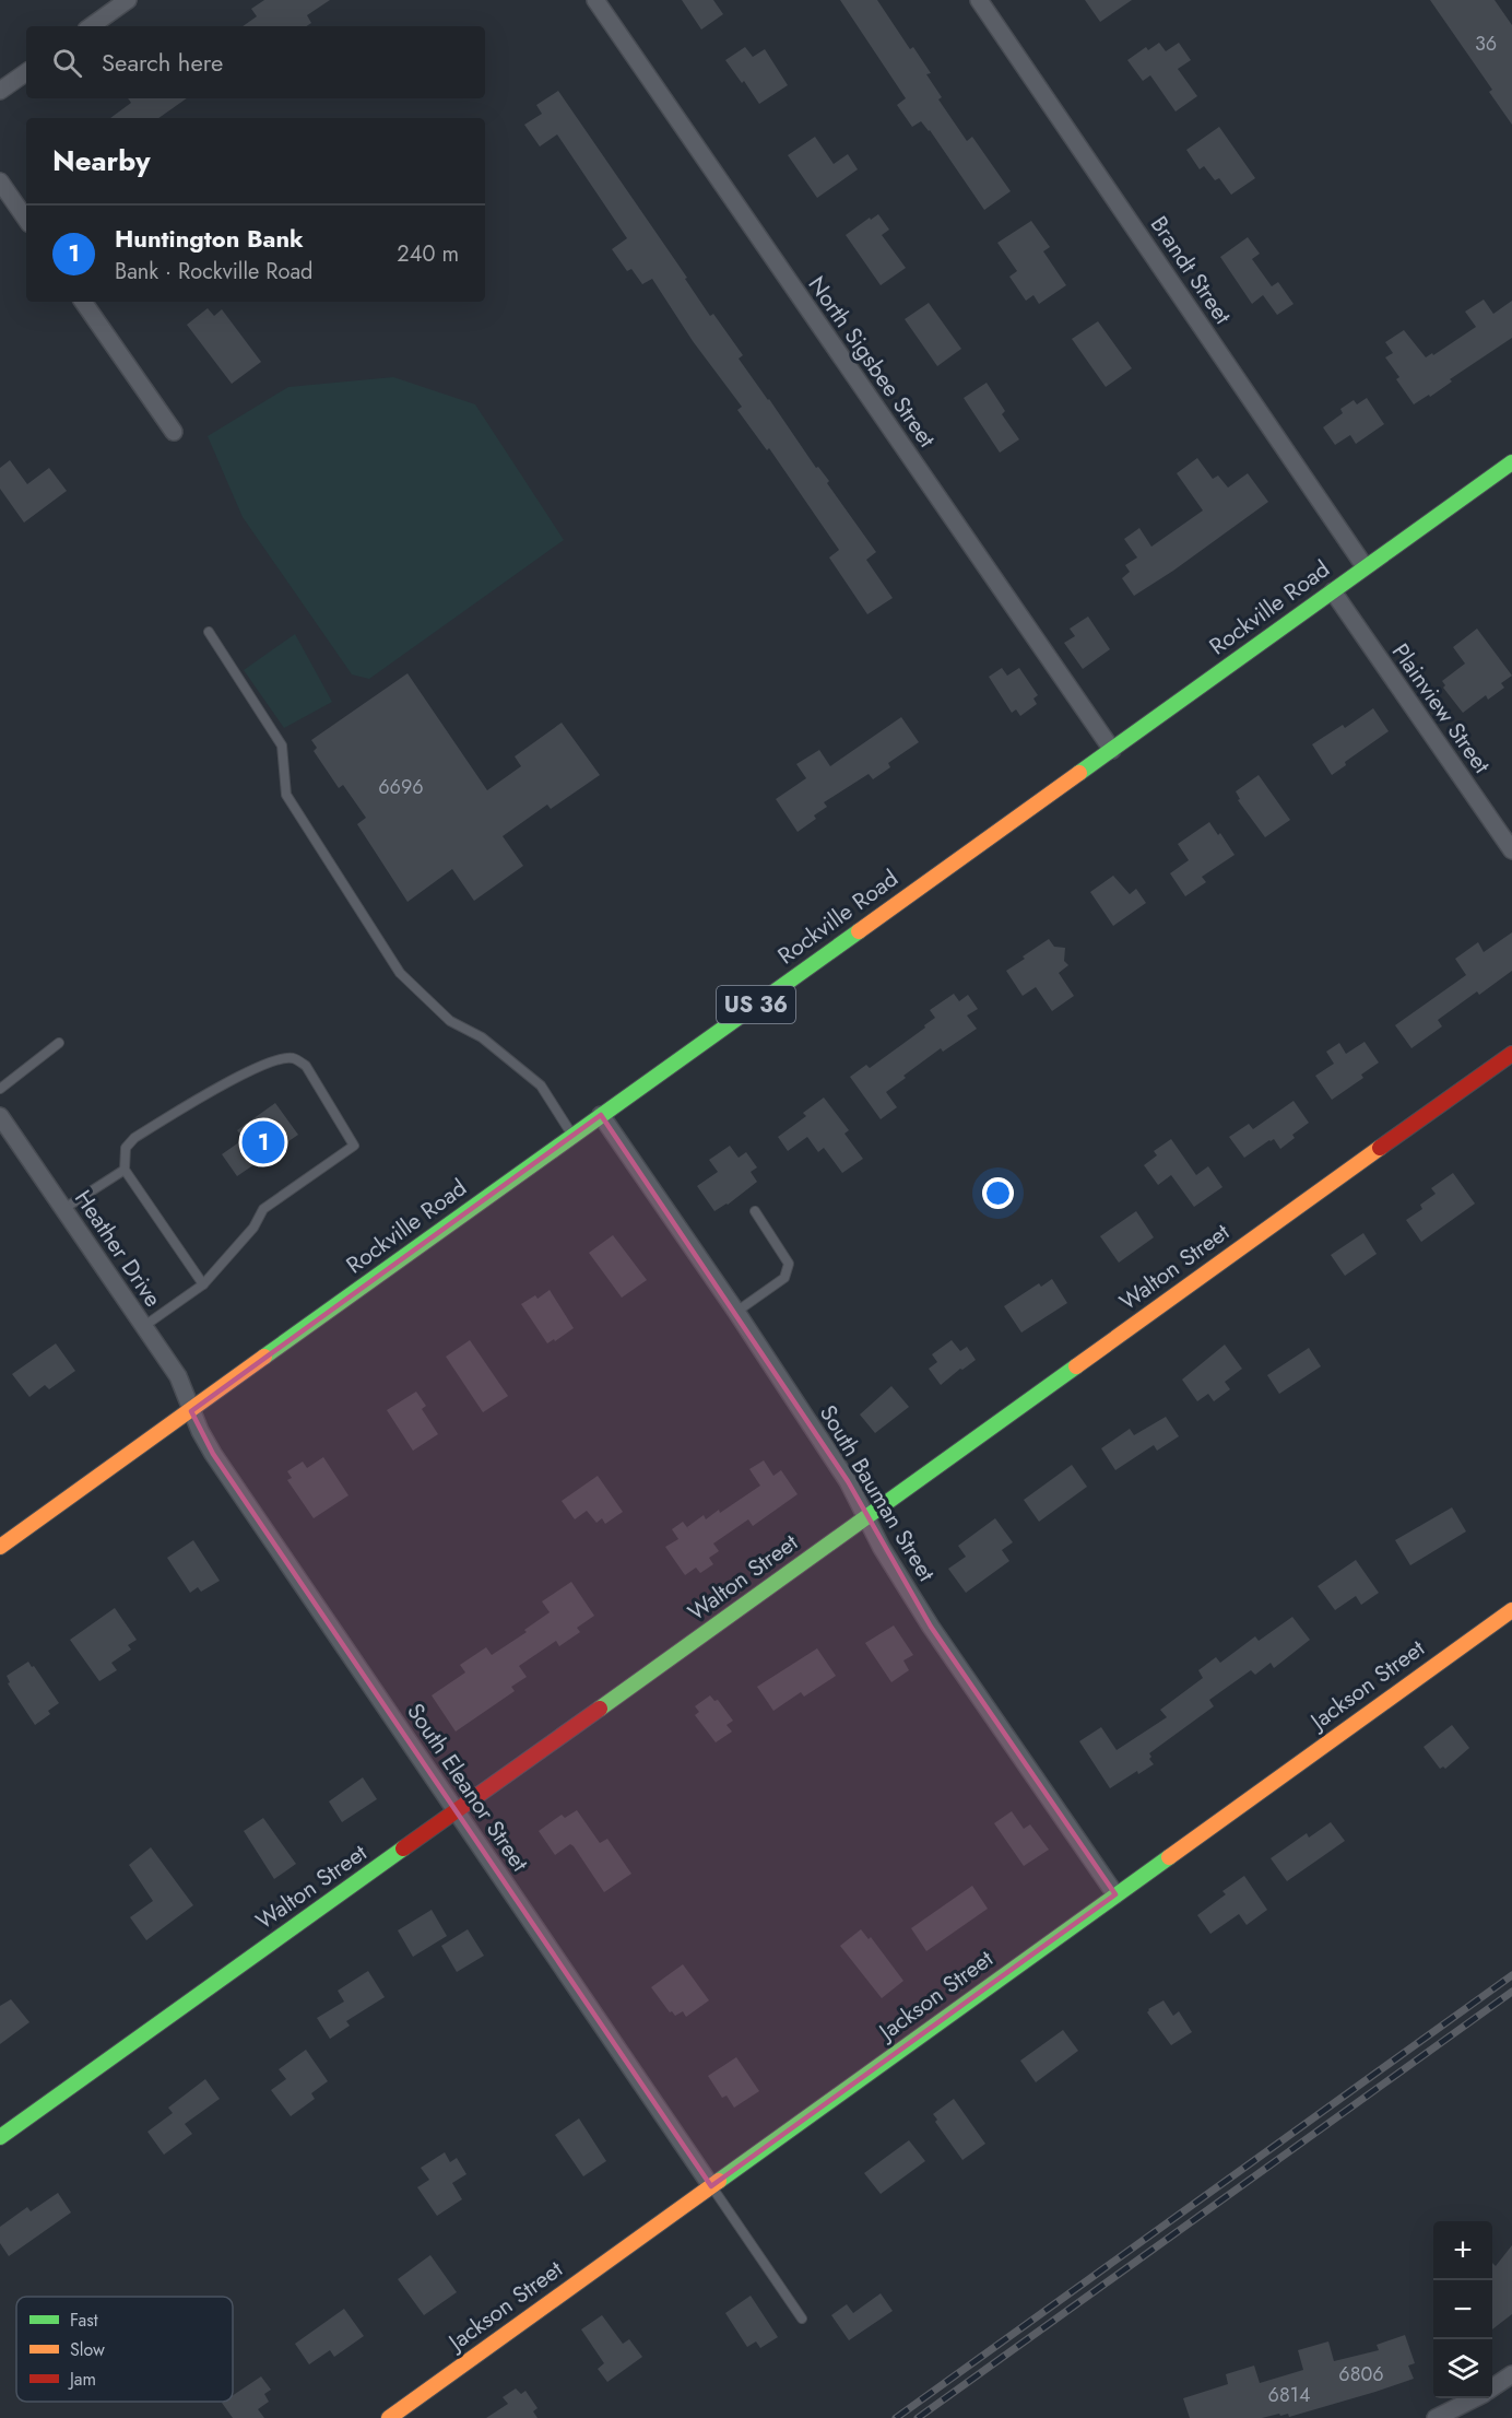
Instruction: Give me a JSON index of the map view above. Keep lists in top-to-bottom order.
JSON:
{
  "streets": {
    "street": [
      "Brandt Street",
      "North Sigsbee Street",
      "Rockville Road",
      "Plainview Street",
      "US 36",
      "Heather Drive",
      "Walton Street",
      "South Bauman Street",
      "Jackson Street",
      "South Eleanor Street"
    ]
  },
  "crossings": [
    ["Brandt Street", "Rockville Road"],
    ["North Sigsbee Street", "Rockville Road"],
    ["Rockville Road", "Plainview Street"],
    ["Rockville Road", "Heather Drive"],
    ["Rockville Road", "South Bauman Street"],
    ["Rockville Road", "South Eleanor Street"],
    ["Heather Drive", "South Eleanor Street"],
    ["Walton Street", "South Bauman Street"],
    ["Walton Street", "South Eleanor Street"],
    ["South Bauman Street", "Jackson Street"],
    ["Jackson Street", "South Eleanor Street"]
  ],
  "house_numbers": [
    "36",
    "6696",
    "6806",
    "6814"
  ],
  "legend": ["Fast", "Slow", "Jam"],
  "page": {
    "search": "Search here",
    "heading": "Nearby",
    "list": [
      {
        "mark": "1",
        "name": "Huntington Bank",
        "note": "Bank · Rockville Road",
        "value": "240 m"
      }
    ],
    "pins": "1",
    "map_buttons": ["+", "−"]
  }
}
